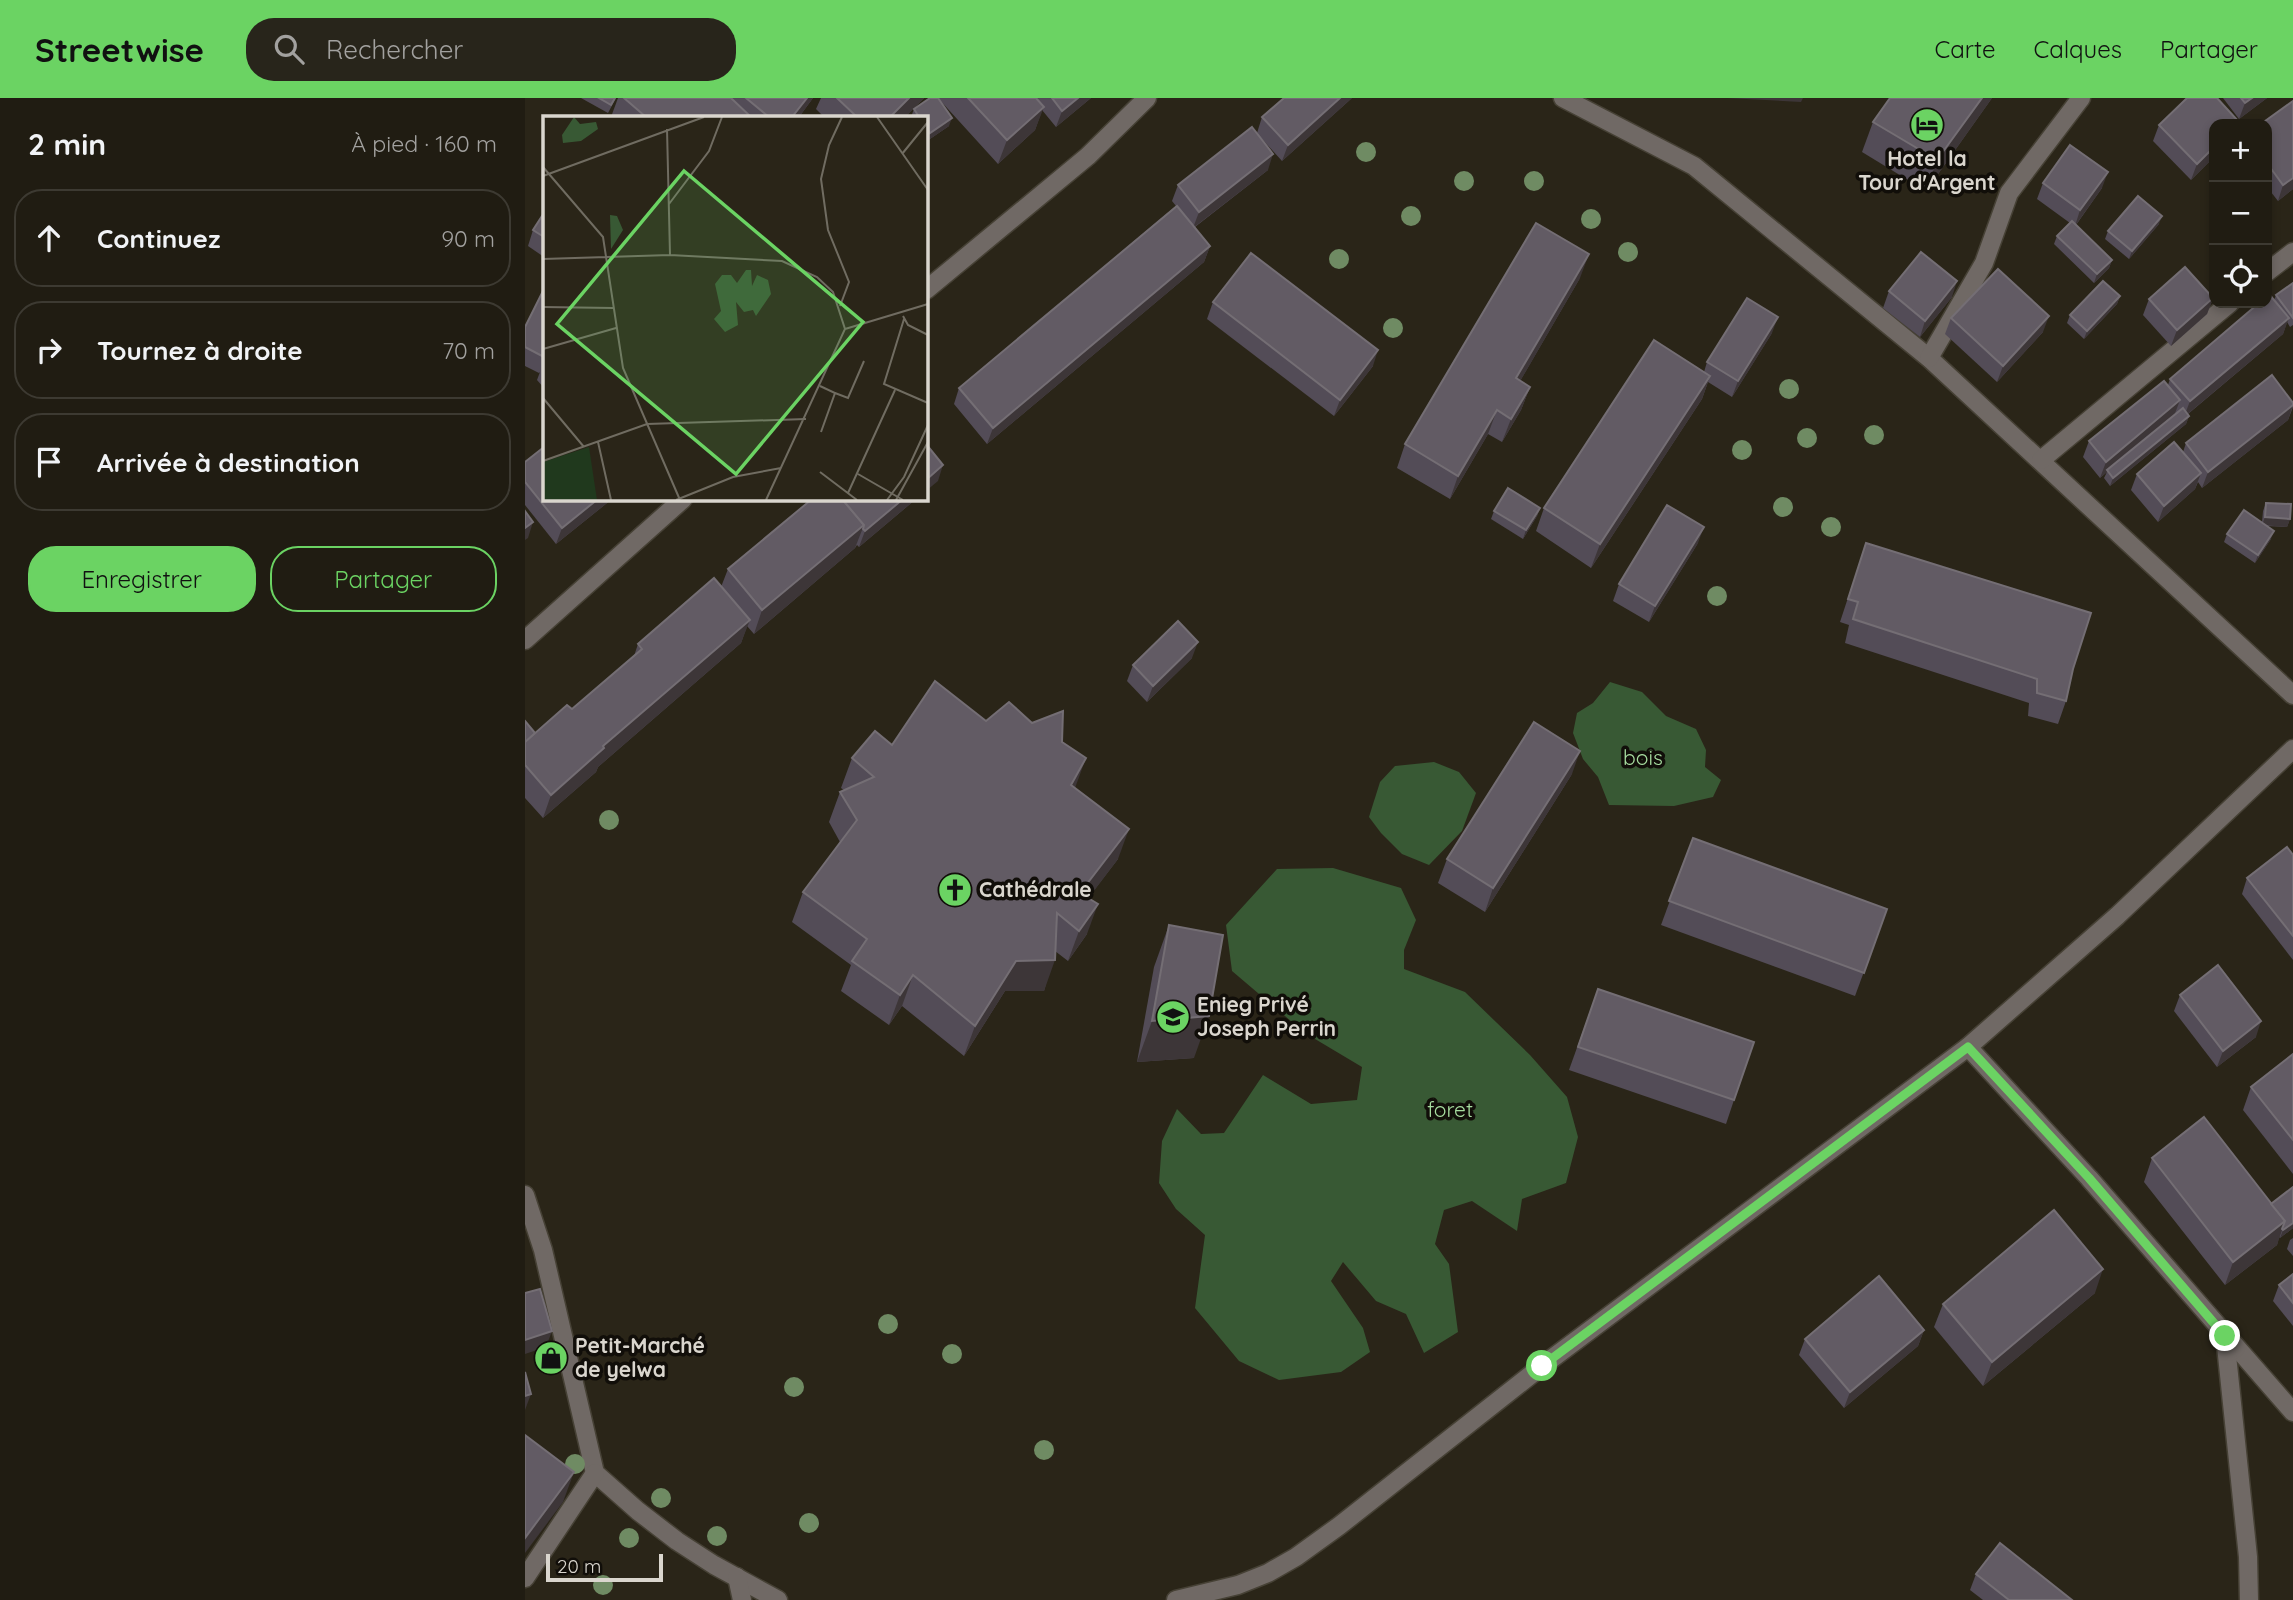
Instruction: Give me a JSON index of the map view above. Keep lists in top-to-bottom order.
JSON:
{
  "parks": ["bois", "foret"],
  "places": {
    "hotel": ["Hotel la Tour d'Argent"],
    "church": ["Cathédrale"],
    "school or university": ["Enieg Privé Joseph Perrin"],
    "shop": ["Petit-Marché de yelwa"]
  },
  "scale_bar": "20 m",
  "page": {
    "header": "Streetwise",
    "search": "Rechercher",
    "nav": ["Carte", "Calques", "Partager"],
    "heading": ["2 min", "À pied · 160 m"],
    "map_buttons": ["+", "−"],
    "list": [
      ["Continuez", "90 m"],
      ["Tournez à droite", "70 m"],
      "Arrivée à destination"
    ],
    "buttons": ["Enregistrer", "Partager"],
    "scale": "20 m"
  }
}
